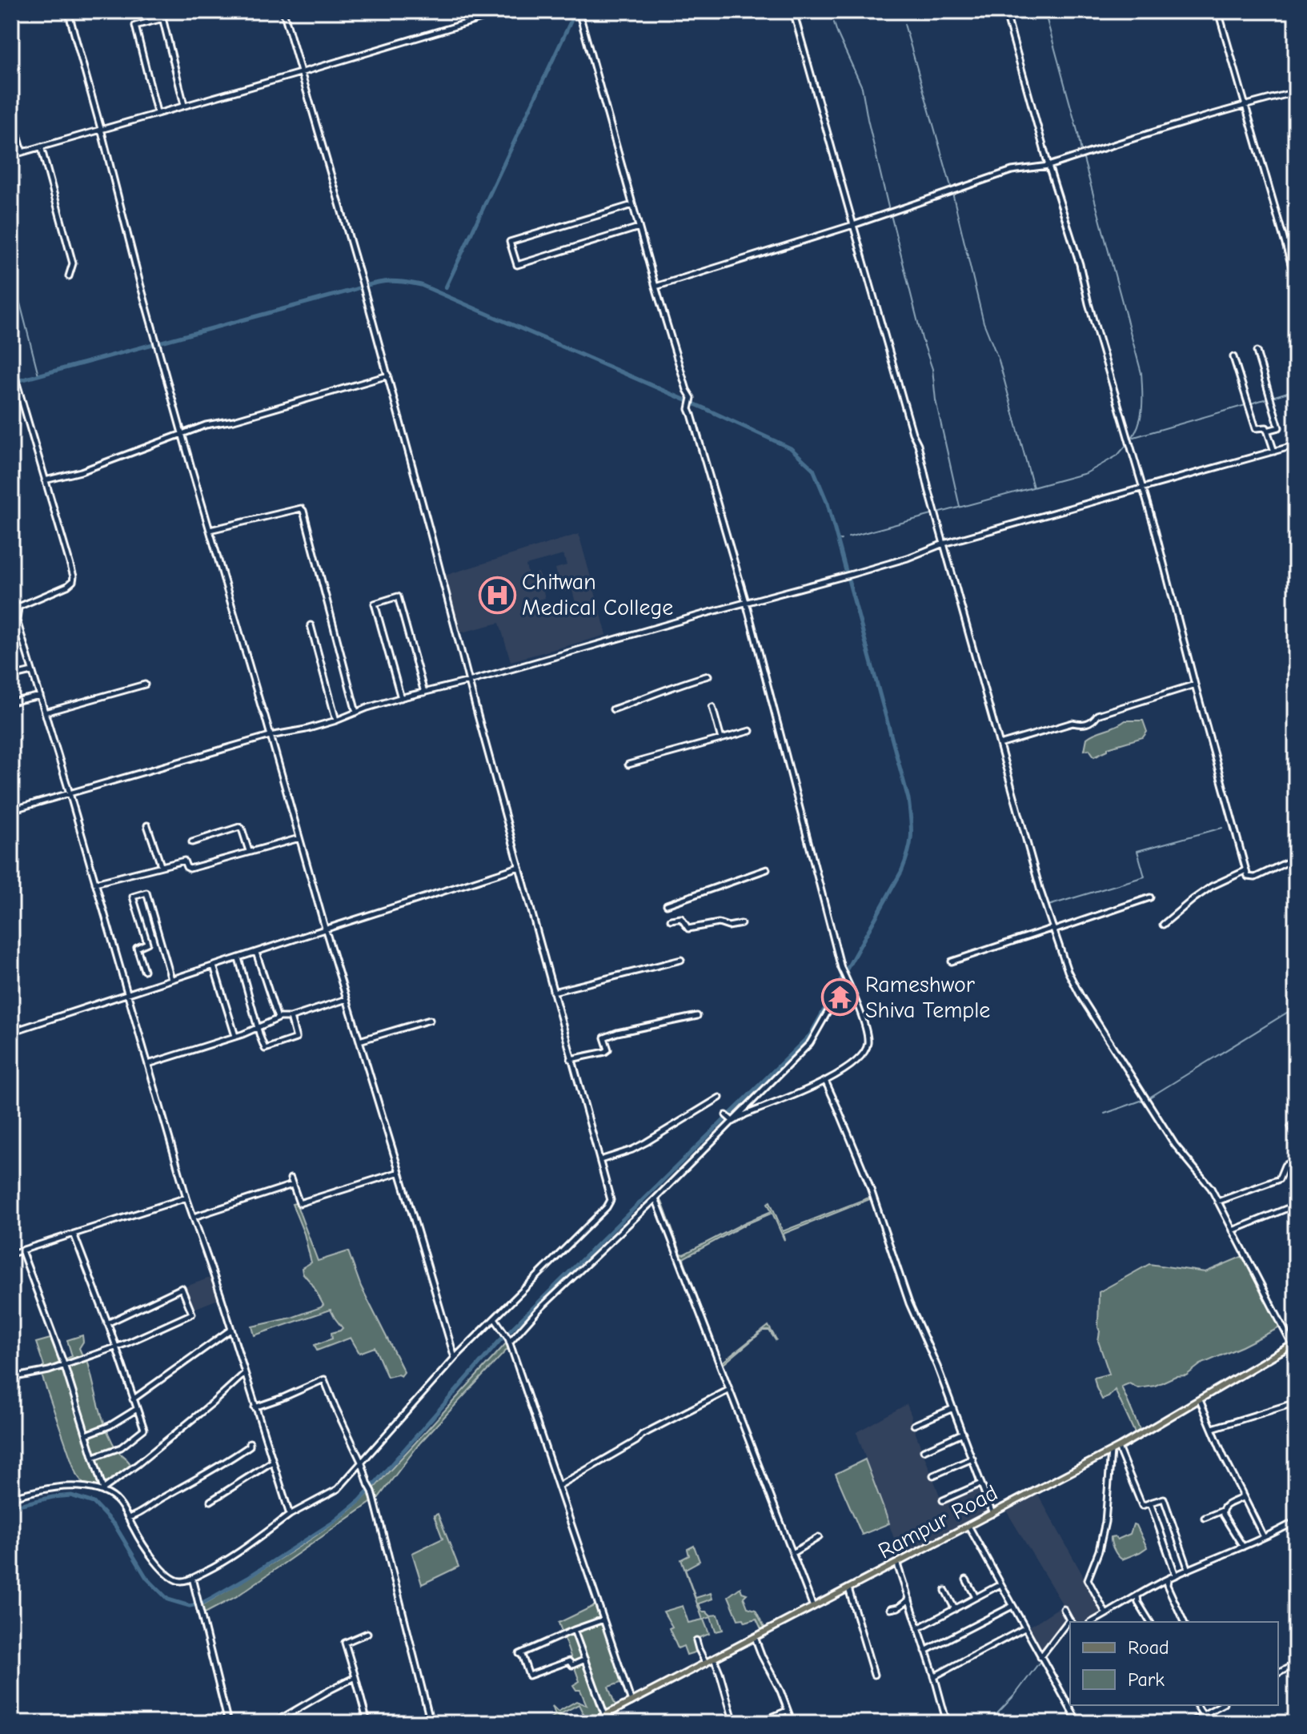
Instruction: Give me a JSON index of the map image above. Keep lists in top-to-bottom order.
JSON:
{
  "streets": {
    "main road": ["Rampur Road"]
  },
  "places": {
    "hospital": ["Chitwan Medical College"],
    "temple": ["Rameshwor Shiva Temple"]
  },
  "legend": ["Road", "Park"]
}
